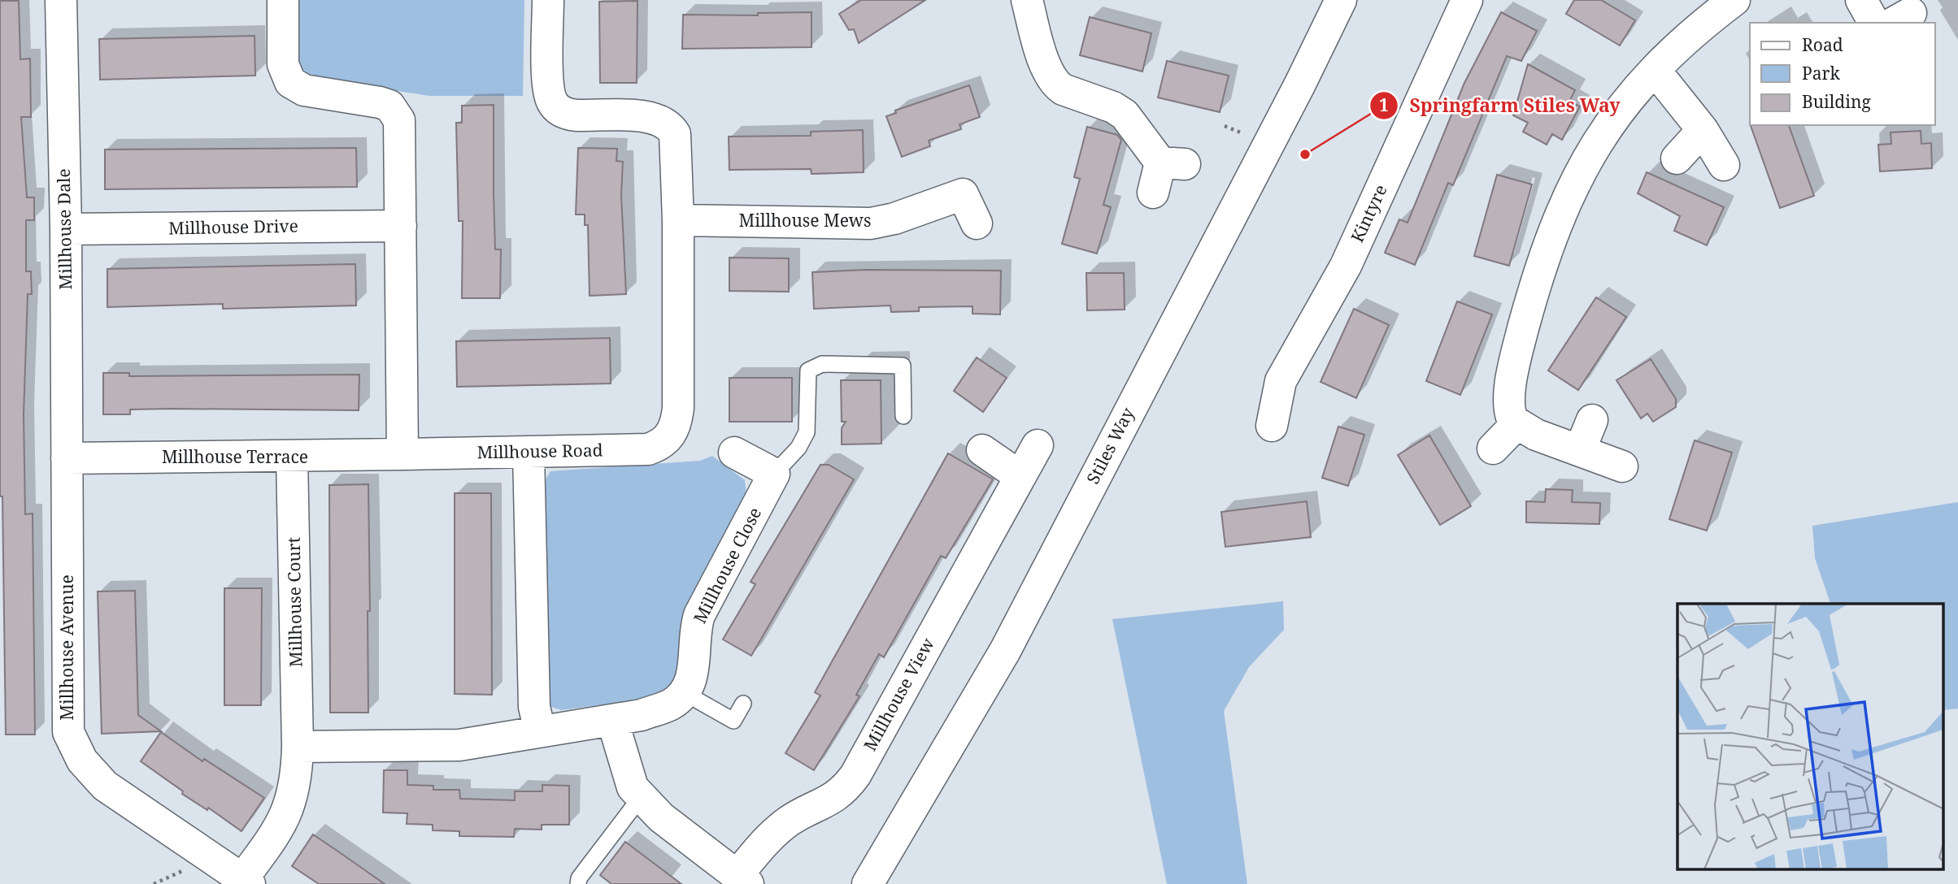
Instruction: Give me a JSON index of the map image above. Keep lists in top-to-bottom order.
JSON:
{
  "streets": {
    "street": [
      "Kintyre",
      "Millhouse Mews",
      "Millhouse Drive",
      "Millhouse Dale",
      "Stiles Way",
      "Millhouse Road",
      "Millhouse Terrace",
      "Millhouse Close",
      "Millhouse Court",
      "Millhouse Avenue",
      "Millhouse View"
    ]
  },
  "crossings": [
    ["Millhouse Mews", "Millhouse Road"],
    ["Millhouse Drive", "Millhouse Dale"],
    ["Millhouse Dale", "Millhouse Terrace"],
    ["Millhouse Dale", "Millhouse Avenue"],
    ["Millhouse Road", "Millhouse Terrace"],
    ["Millhouse Terrace", "Millhouse Court"],
    ["Millhouse Terrace", "Millhouse Avenue"]
  ],
  "places": ["Springfarm Stiles Way"],
  "legend": ["Road", "Park", "Building"]
}
